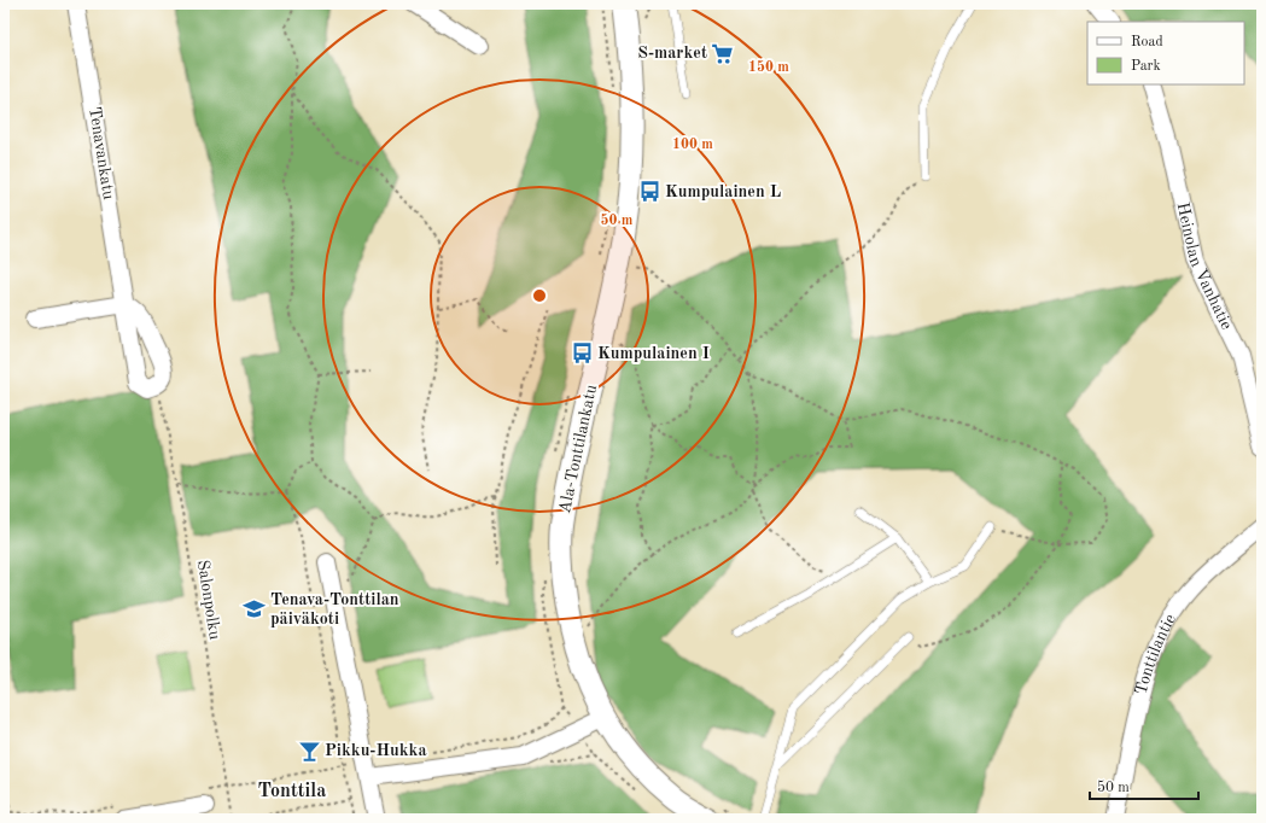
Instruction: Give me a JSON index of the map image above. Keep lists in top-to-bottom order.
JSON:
{
  "streets": {
    "street": [
      "Tenavankatu",
      "Heinolan Vanhatie",
      "Ala-Tonttilankatu",
      "Tonttilantie"
    ],
    "path": ["Salonpolku"]
  },
  "crossings": [
    ["Tenavankatu", "Salonpolku"]
  ],
  "districts": ["Tonttila"],
  "places": {
    "supermarket": ["S-market"],
    "bus stop": ["Kumpulainen L", "Kumpulainen I"],
    "school or university": ["Tenava-Tonttilan päiväkoti"],
    "bar": ["Pikku-Hukka"]
  },
  "legend": ["Road", "Park"],
  "scale_bar": "50 m",
  "rings": ["150 m", "100 m", "50 m"]
}
